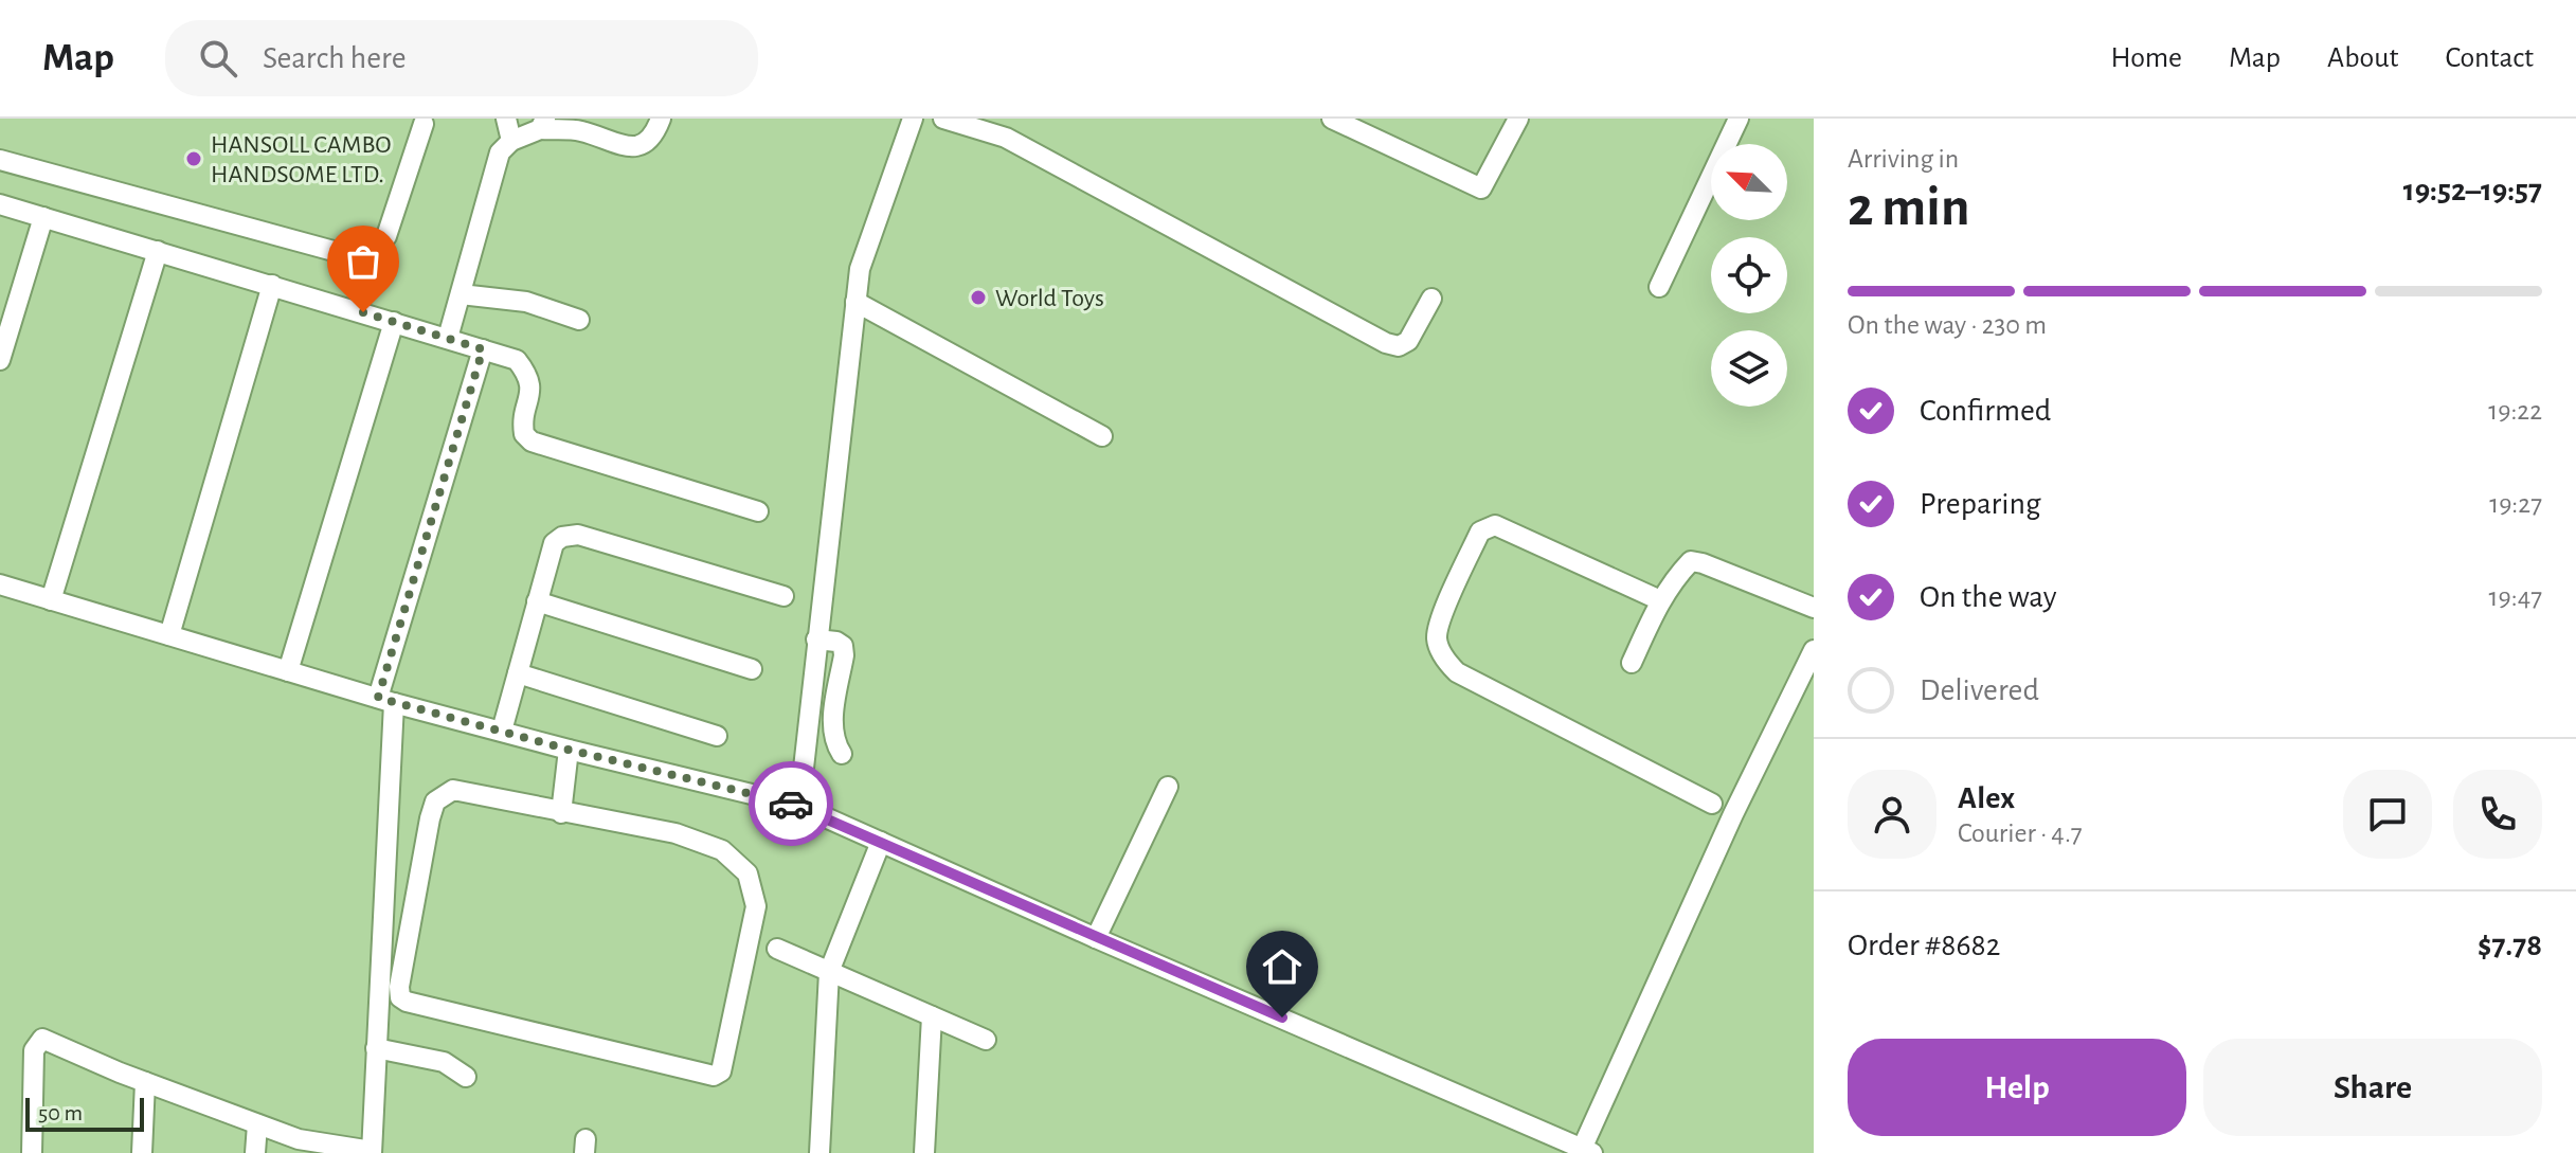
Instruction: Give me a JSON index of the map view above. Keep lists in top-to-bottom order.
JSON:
{
  "places": ["HANSOLL CAMBO HANDSOME LTD.", "World Toys"],
  "scale_bar": "50 m",
  "north": "top left",
  "page": {
    "header": "Map",
    "search": "Search here",
    "nav": [
      "Home",
      "Map",
      "About",
      "Contact"
    ],
    "heading": ["2 min", "Arriving in", "19:52–19:57"],
    "panel": [
      "Alex",
      "Courier · 4.7",
      "Order #8682",
      "$7.78"
    ],
    "bar": "On the way · 230 m",
    "list": [
      ["Confirmed", "19:22"],
      ["Preparing", "19:27"],
      ["On the way", "19:47"],
      "Delivered"
    ],
    "buttons": ["Help", "Share"],
    "scale": "50 m"
  }
}
